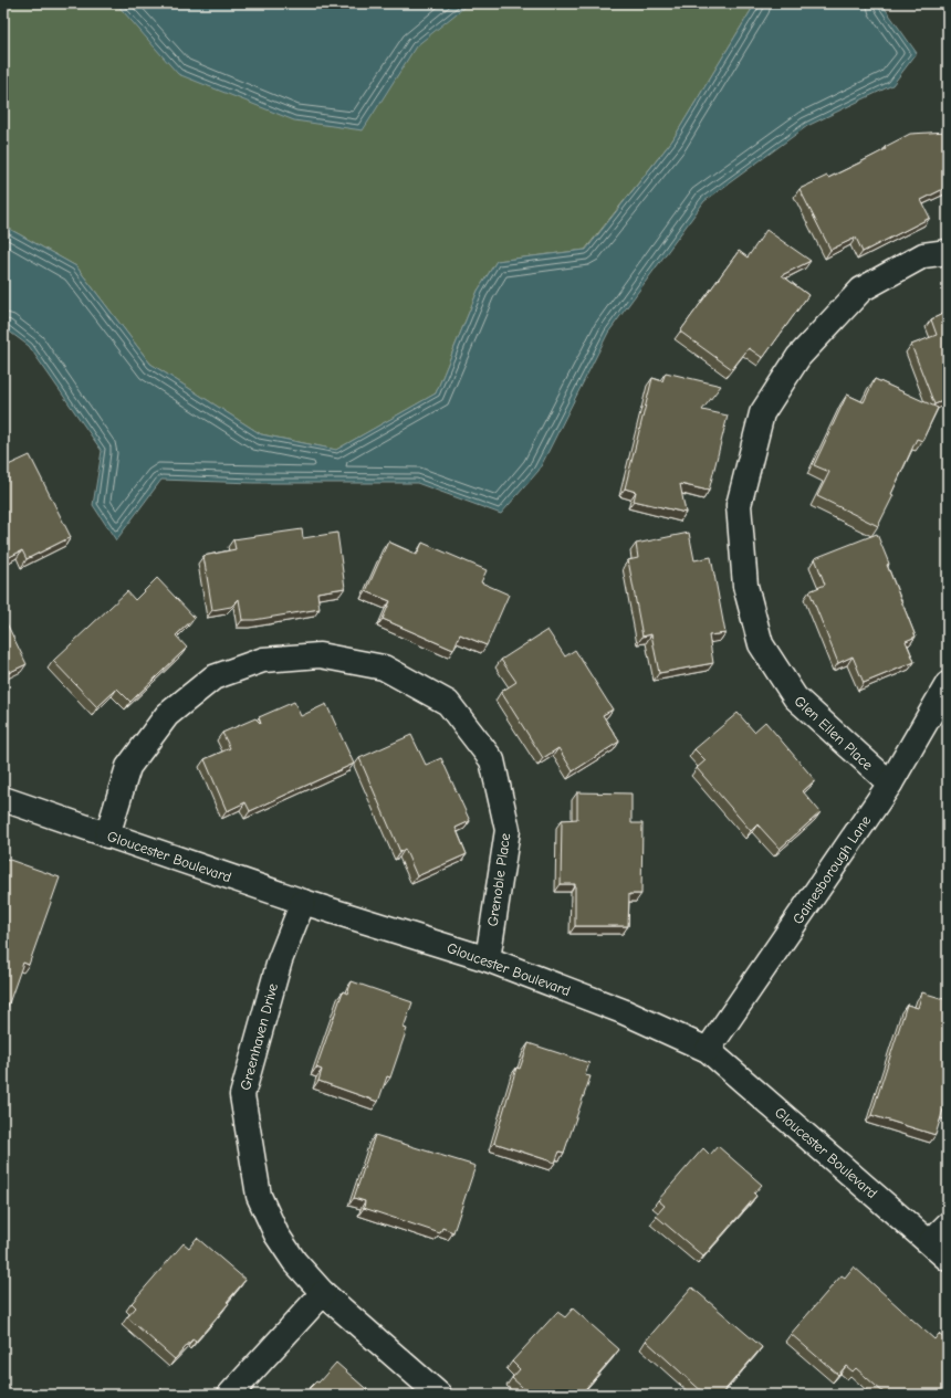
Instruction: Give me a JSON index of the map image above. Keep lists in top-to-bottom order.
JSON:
{
  "streets": {
    "street": [
      "Glen Ellen Place",
      "Gloucester Boulevard",
      "Gainesborough Lane",
      "Grenoble Place",
      "Greenhaven Drive"
    ]
  },
  "crossings": [
    ["Glen Ellen Place", "Gainesborough Lane"],
    ["Gloucester Boulevard", "Gainesborough Lane"],
    ["Gloucester Boulevard", "Grenoble Place"],
    ["Gloucester Boulevard", "Greenhaven Drive"]
  ]
}
